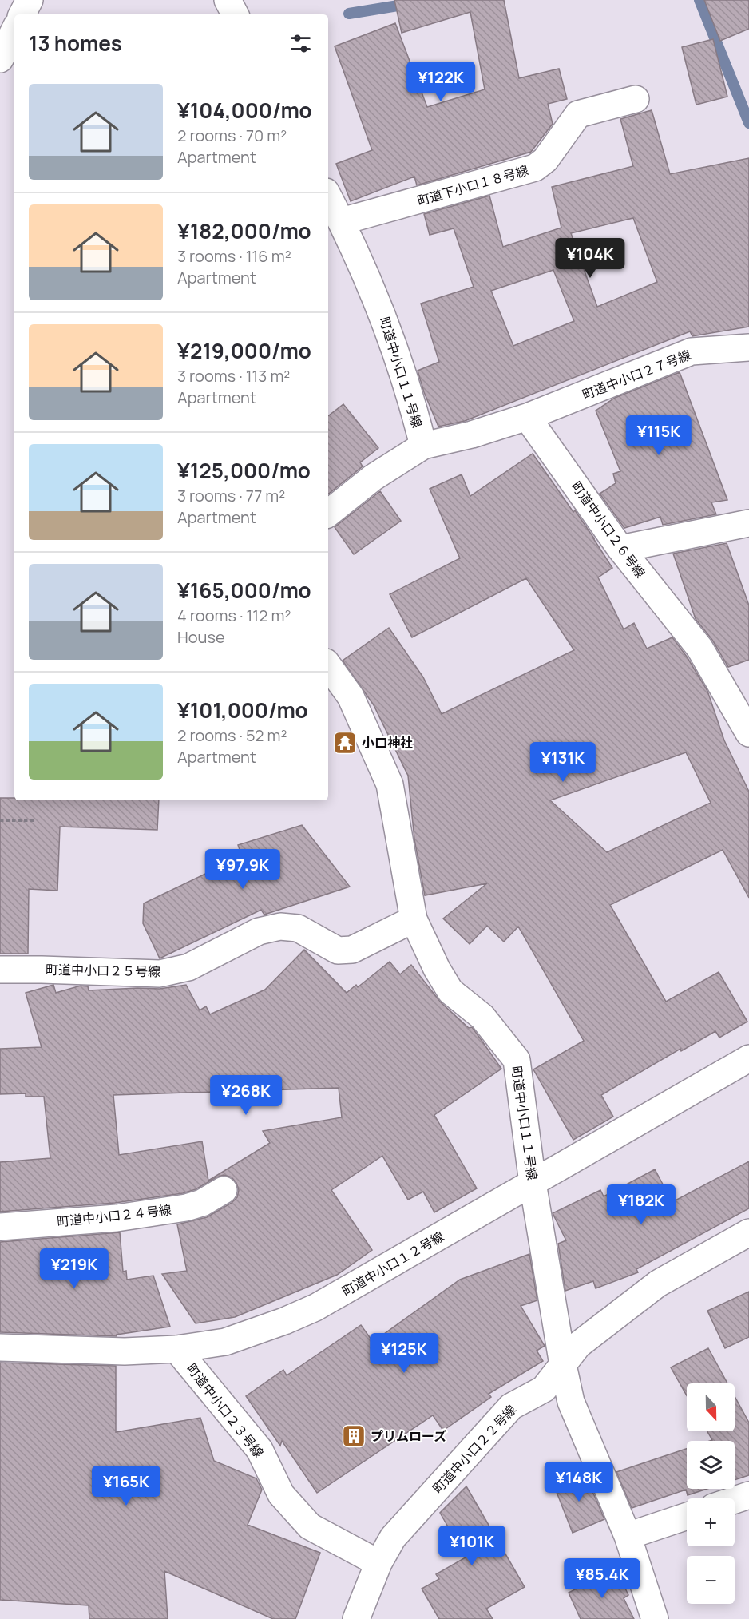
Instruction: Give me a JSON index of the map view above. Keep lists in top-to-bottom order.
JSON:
{
  "streets": {
    "street": [
      "町道下小口１８号線",
      "町道中小口１１号線",
      "町道中小口２７号線",
      "町道中小口２６号線",
      "町道中小口２５号線",
      "町道中小口２４号線",
      "町道中小口１２号線",
      "町道中小口２３号線",
      "町道中小口２２号線"
    ]
  },
  "crossings": [
    ["町道下小口１８号線", "町道中小口１１号線"],
    ["町道中小口１１号線", "町道中小口２５号線"],
    ["町道中小口１１号線", "町道中小口１２号線"],
    ["町道中小口１１号線", "町道中小口２２号線"],
    ["町道中小口２７号線", "町道中小口２６号線"],
    ["町道中小口１２号線", "町道中小口２３号線"],
    ["町道中小口２３号線", "町道中小口２２号線"]
  ],
  "places": {
    "temple": ["小口神社"],
    "building": ["プリムローズ"]
  },
  "north": "bottom",
  "page": {
    "heading": "13 homes",
    "price": [
      "¥122K",
      "¥104K",
      "¥115K",
      "¥131K",
      "¥97.9K",
      "¥268K",
      "¥182K",
      "¥219K",
      "¥125K",
      "¥148K",
      "¥165K",
      "¥101K",
      "¥85.4K"
    ],
    "list": [
      {
        "name": "¥104,000/mo",
        "note": "2 rooms · 70 m² · Apartment"
      },
      {
        "name": "¥182,000/mo",
        "note": "3 rooms · 116 m² · Apartment"
      },
      {
        "name": "¥219,000/mo",
        "note": "3 rooms · 113 m² · Apartment"
      },
      {
        "name": "¥125,000/mo",
        "note": "3 rooms · 77 m² · Apartment"
      },
      {
        "name": "¥165,000/mo",
        "note": "4 rooms · 112 m² · House"
      },
      {
        "name": "¥101,000/mo",
        "note": "2 rooms · 52 m² · Apartment"
      }
    ],
    "map_buttons": ["+", "−"]
  }
}
